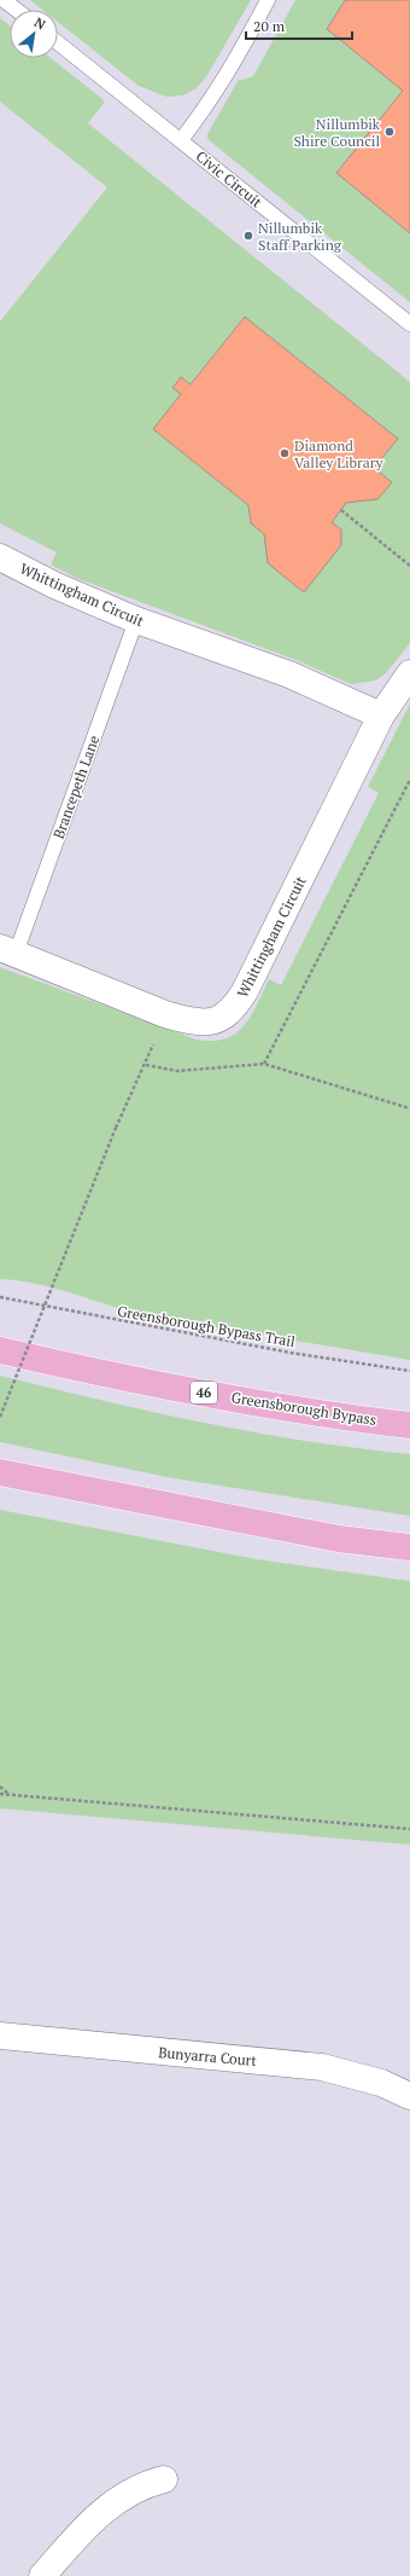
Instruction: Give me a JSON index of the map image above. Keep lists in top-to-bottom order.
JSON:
{
  "streets": {
    "highway": ["46", "Greensborough Bypass"],
    "street": ["Whittingham Circuit", "Bunyarra Court"],
    "lane": ["Civic Circuit", "Brancepeth Lane"],
    "path": ["Greensborough Bypass Trail"]
  },
  "crossings": [
    ["Whittingham Circuit", "Brancepeth Lane"]
  ],
  "places": ["Nillumbik Shire Council", "Nillumbik Staff Parking", "Diamond Valley Library"],
  "scale_bar": "20 m",
  "north": "top right"
}
